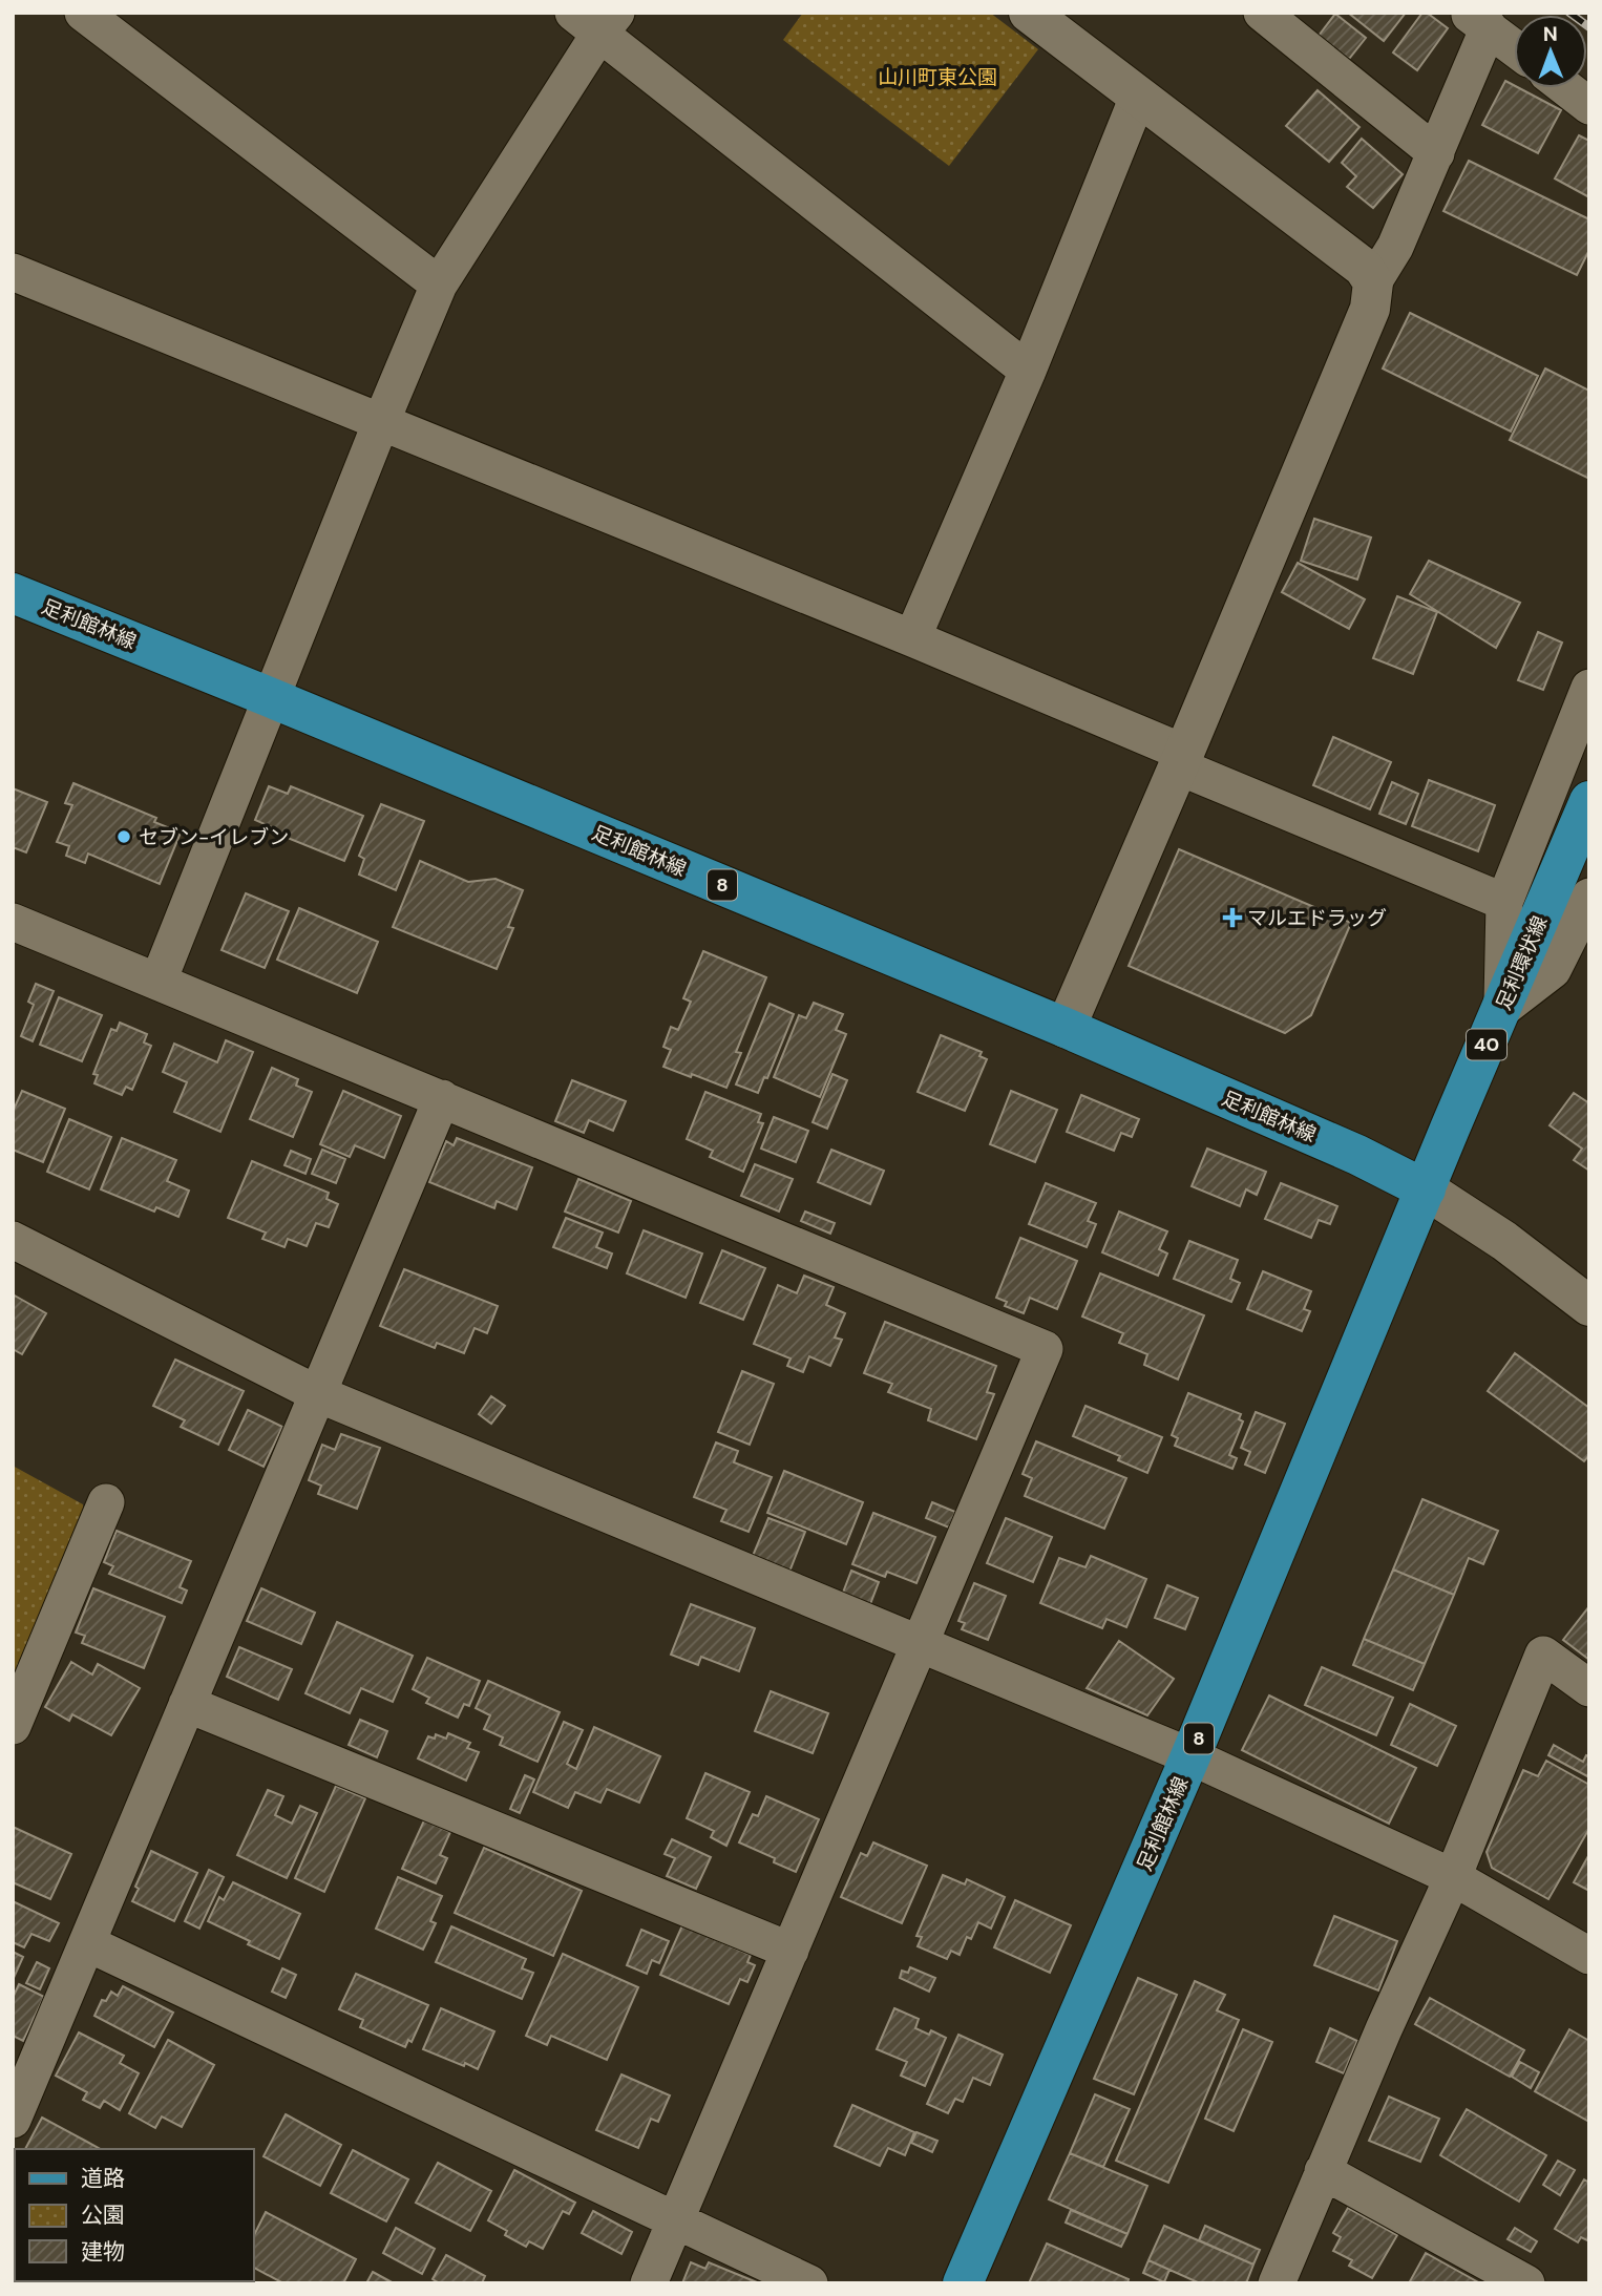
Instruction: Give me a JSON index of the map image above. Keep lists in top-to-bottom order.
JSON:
{
  "streets": {
    "main road": [
      "足利館林線",
      "8",
      "足利環状線",
      "40"
    ]
  },
  "crossings": [
    ["足利館林線", "足利環状線"]
  ],
  "parks": ["山川町東公園"],
  "places": {
    "other": ["セブン-イレブン"],
    "health": ["マルエドラッグ"]
  },
  "legend": ["道路", "公園", "建物"],
  "north": "top"
}
